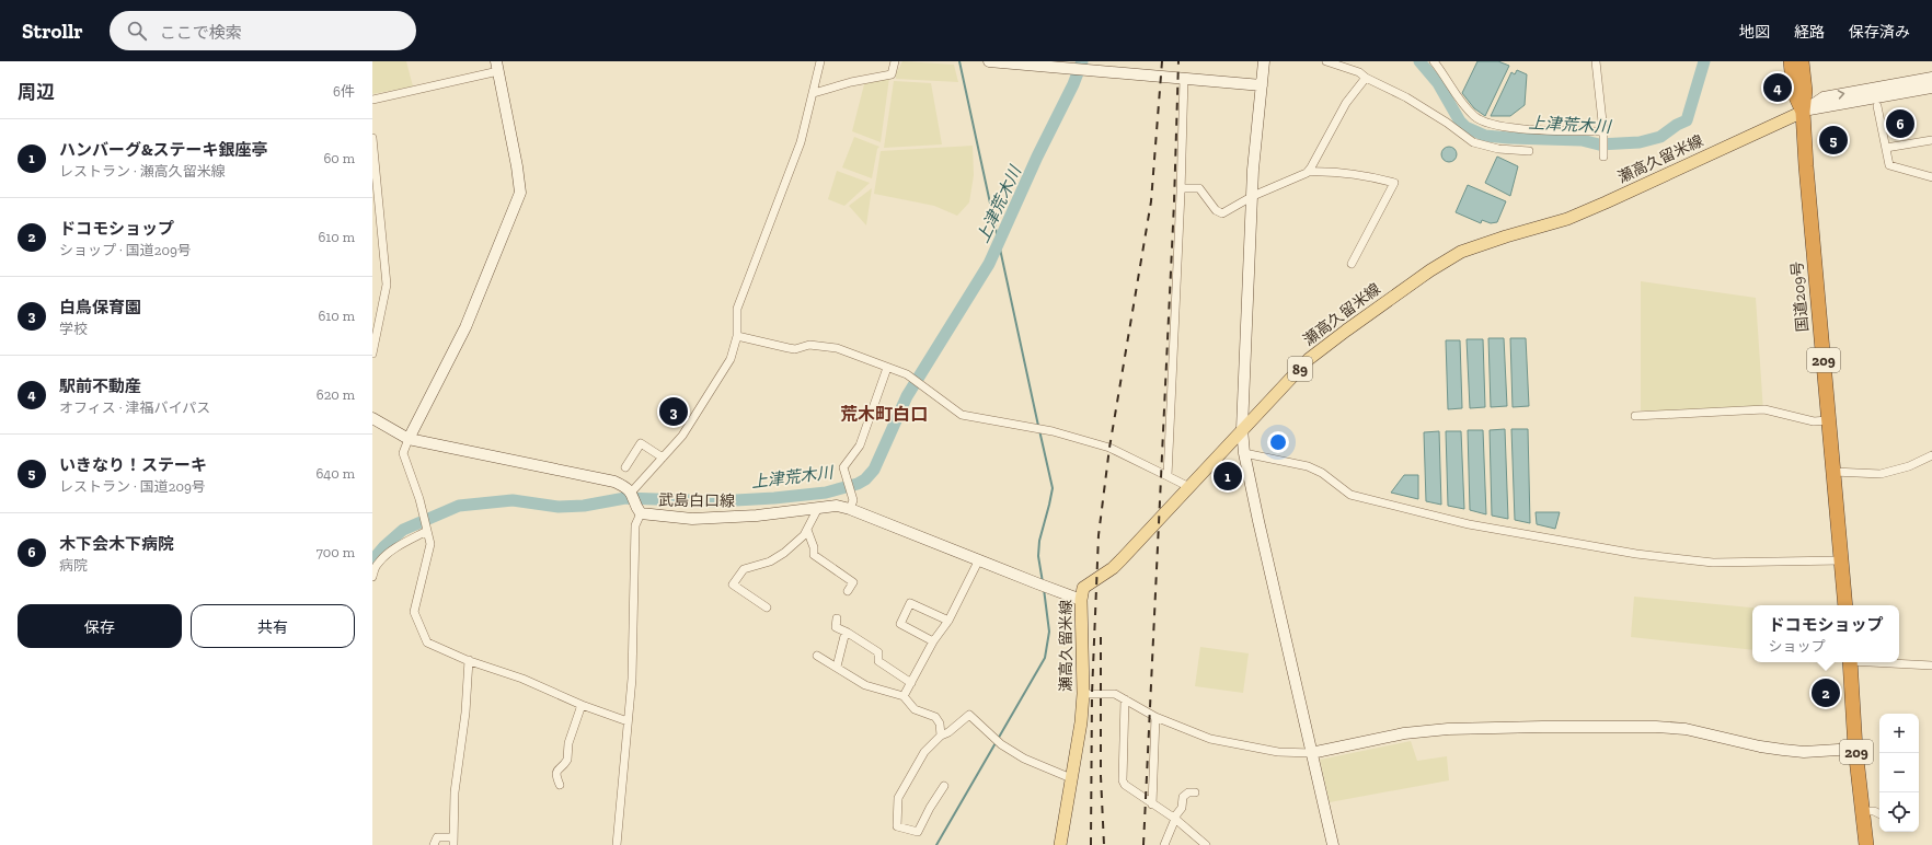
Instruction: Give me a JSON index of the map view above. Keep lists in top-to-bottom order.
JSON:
{
  "streets": {
    "highway": ["国道209号", "209"],
    "main road": ["瀬高久留米線", "89"],
    "street": ["武島白口線"]
  },
  "crossings": [
    ["瀬高久留米線", "国道209号"],
    ["瀬高久留米線", "209"],
    ["瀬高久留米線", "武島白口線"],
    ["国道209号", "209"]
  ],
  "districts": ["荒木町白口"],
  "water": ["上津荒木川"],
  "page": {
    "header": "Strollr",
    "search": "ここで検索",
    "nav": ["地図", "経路", "保存済み"],
    "heading": ["周辺", "6件"],
    "pins": [
      "4",
      "6",
      "5",
      "3",
      "1",
      "2"
    ],
    "list": [
      {
        "mark": "1",
        "name": "ハンバーグ&ステーキ銀座亭",
        "note": "レストラン · 瀬高久留米線",
        "value": "60 m"
      },
      {
        "mark": "2",
        "name": "ドコモショップ",
        "note": "ショップ · 国道209号",
        "value": "610 m"
      },
      {
        "mark": "3",
        "name": "白鳥保育園",
        "note": "学校",
        "value": "610 m"
      },
      {
        "mark": "4",
        "name": "駅前不動産",
        "note": "オフィス · 津福バイパス",
        "value": "620 m"
      },
      {
        "mark": "5",
        "name": "いきなり！ステーキ",
        "note": "レストラン · 国道209号",
        "value": "640 m"
      },
      {
        "mark": "6",
        "name": "木下会木下病院",
        "note": "病院",
        "value": "700 m"
      }
    ],
    "buttons": ["保存", "共有"],
    "popup": ["ドコモショップ", "ショップ"],
    "map_buttons": ["+", "−"]
  }
}
